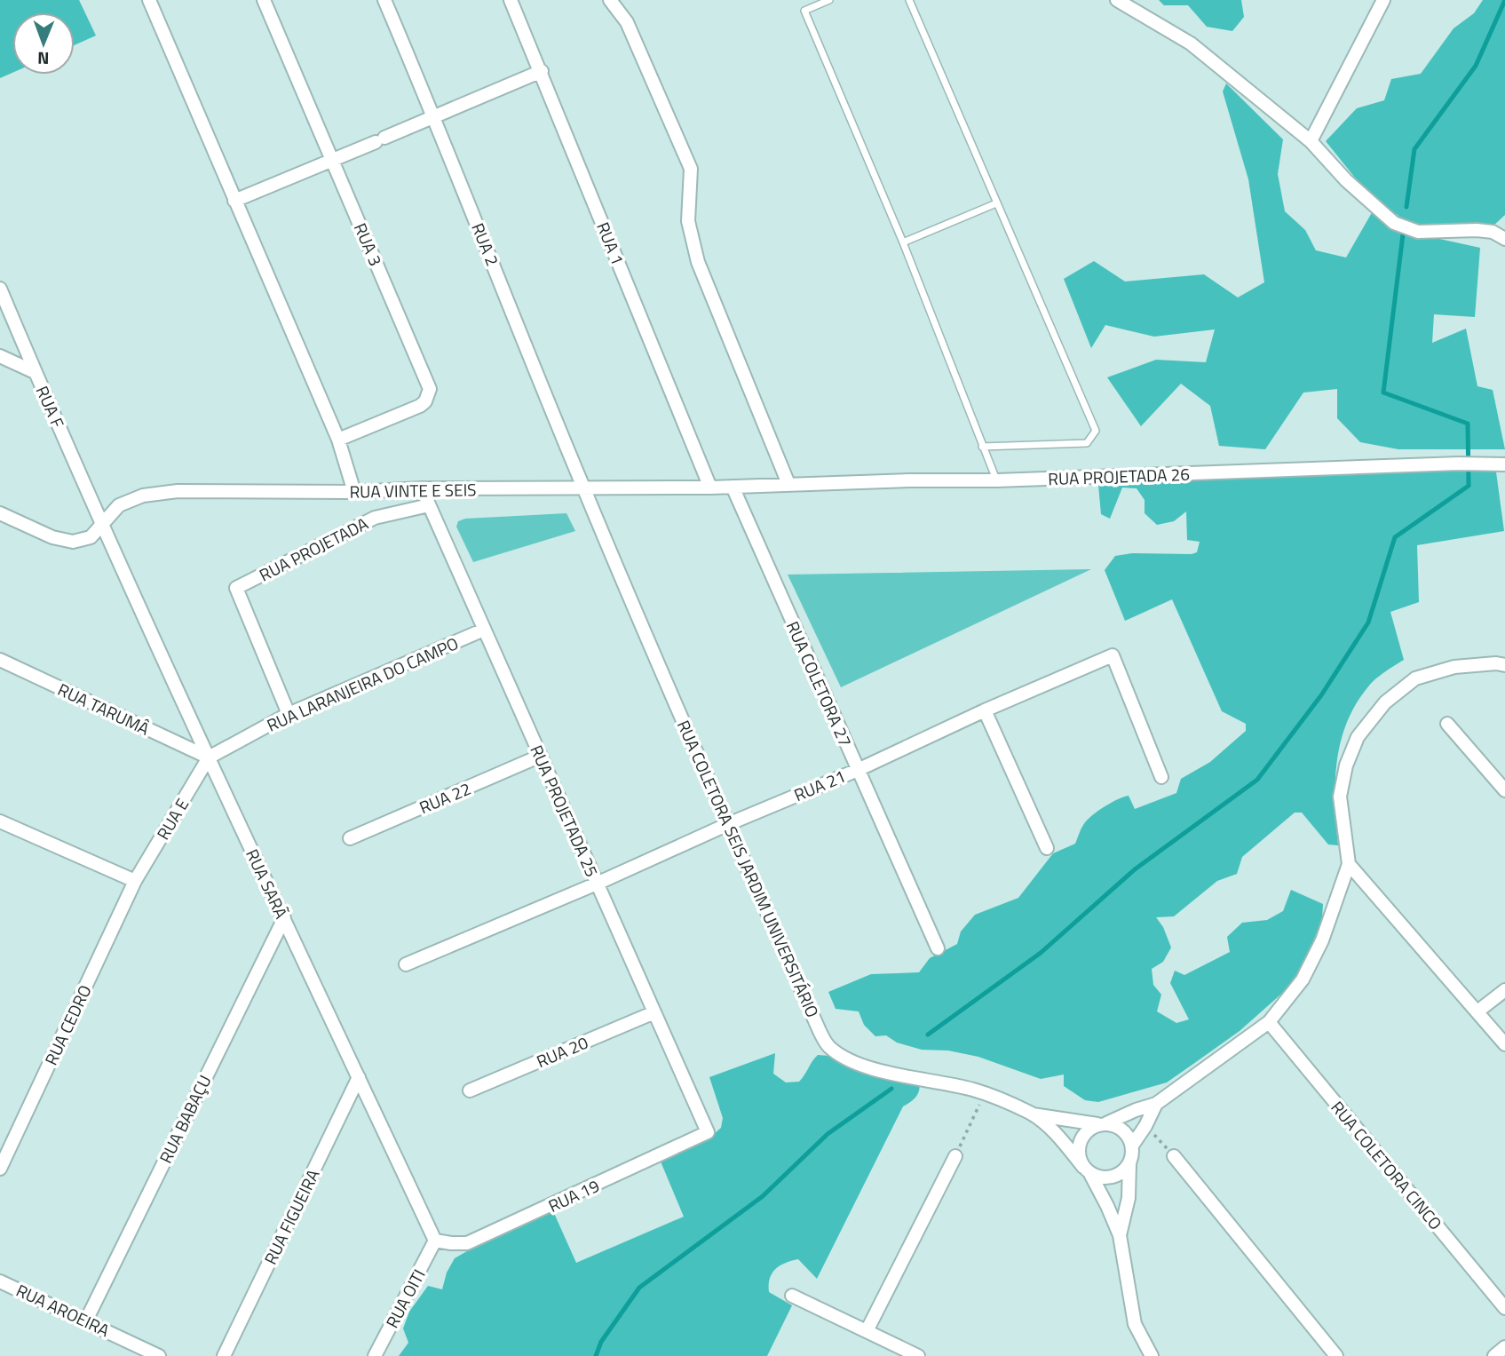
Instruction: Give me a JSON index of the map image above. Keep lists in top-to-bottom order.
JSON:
{
  "streets": {
    "street": [
      "RUA 1",
      "RUA 3",
      "RUA 2",
      "RUA F",
      "RUA PROJETADA 26",
      "RUA VINTE E SEIS",
      "RUA PROJETADA",
      "RUA LARANJEIRA DO CAMPO",
      "RUA COLETORA 27",
      "RUA TARUMÂ",
      "RUA 21",
      "RUA 22",
      "RUA PROJETADA 25",
      "RUA E",
      "RUA COLETORA SEIS JARDIM UNIVERSITÁRIO",
      "RUA SARÃ",
      "RUA CEDRO",
      "RUA 20",
      "RUA BABAÇU",
      "RUA COLETORA CINCO",
      "RUA 19",
      "RUA FIGUEIRA",
      "RUA OITI",
      "RUA AROEIRA"
    ]
  },
  "crossings": [
    ["RUA 1", "RUA VINTE E SEIS"],
    ["RUA 2", "RUA VINTE E SEIS"],
    ["RUA 2", "RUA COLETORA SEIS JARDIM UNIVERSITÁRIO"],
    ["RUA F", "RUA VINTE E SEIS"],
    ["RUA F", "RUA SARÃ"],
    ["RUA PROJETADA 26", "RUA VINTE E SEIS"],
    ["RUA PROJETADA 26", "RUA COLETORA 27"],
    ["RUA VINTE E SEIS", "RUA COLETORA 27"],
    ["RUA VINTE E SEIS", "RUA PROJETADA 25"],
    ["RUA VINTE E SEIS", "RUA COLETORA SEIS JARDIM UNIVERSITÁRIO"],
    ["RUA VINTE E SEIS", "RUA SARÃ"],
    ["RUA PROJETADA", "RUA LARANJEIRA DO CAMPO"],
    ["RUA PROJETADA", "RUA PROJETADA 25"],
    ["RUA LARANJEIRA DO CAMPO", "RUA TARUMÂ"],
    ["RUA LARANJEIRA DO CAMPO", "RUA PROJETADA 25"],
    ["RUA LARANJEIRA DO CAMPO", "RUA E"],
    ["RUA LARANJEIRA DO CAMPO", "RUA SARÃ"],
    ["RUA COLETORA 27", "RUA 21"],
    ["RUA TARUMÂ", "RUA E"],
    ["RUA TARUMÂ", "RUA SARÃ"],
    ["RUA 21", "RUA PROJETADA 25"],
    ["RUA 21", "RUA COLETORA SEIS JARDIM UNIVERSITÁRIO"],
    ["RUA 22", "RUA PROJETADA 25"],
    ["RUA PROJETADA 25", "RUA 20"],
    ["RUA PROJETADA 25", "RUA 19"],
    ["RUA E", "RUA SARÃ"],
    ["RUA E", "RUA CEDRO"],
    ["RUA SARÃ", "RUA BABAÇU"],
    ["RUA SARÃ", "RUA 19"],
    ["RUA SARÃ", "RUA FIGUEIRA"],
    ["RUA SARÃ", "RUA OITI"],
    ["RUA BABAÇU", "RUA AROEIRA"],
    ["RUA 19", "RUA OITI"]
  ],
  "north": "bottom"
}
